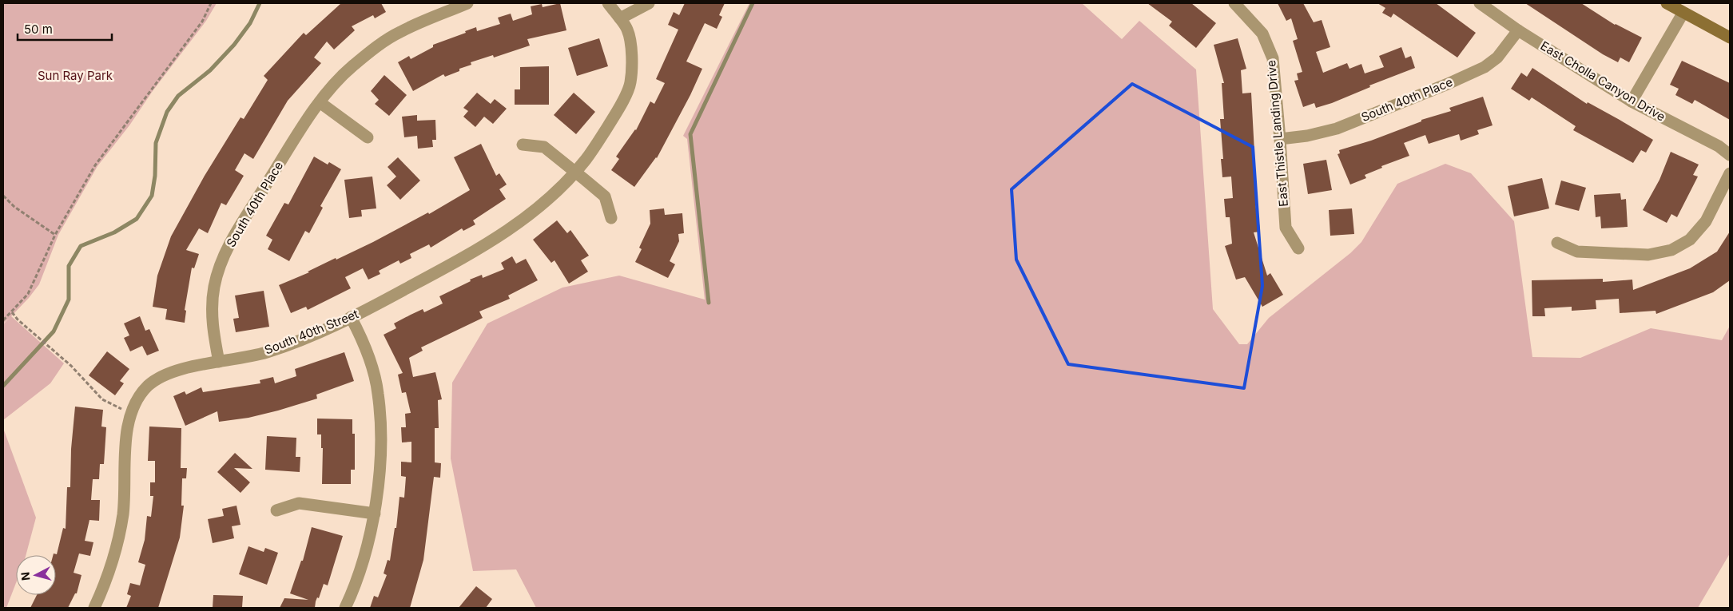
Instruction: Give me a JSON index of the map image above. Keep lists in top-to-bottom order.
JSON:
{
  "streets": {
    "street": [
      "East Cholla Canyon Drive",
      "South 40th Place",
      "East Thistle Landing Drive",
      "South 40th Street"
    ]
  },
  "crossings": [
    ["East Cholla Canyon Drive", "South 40th Place"],
    ["South 40th Place", "East Thistle Landing Drive"],
    ["South 40th Place", "South 40th Street"]
  ],
  "parks": ["Sun Ray Park"],
  "scale_bar": "50 m",
  "north": "left"
}
